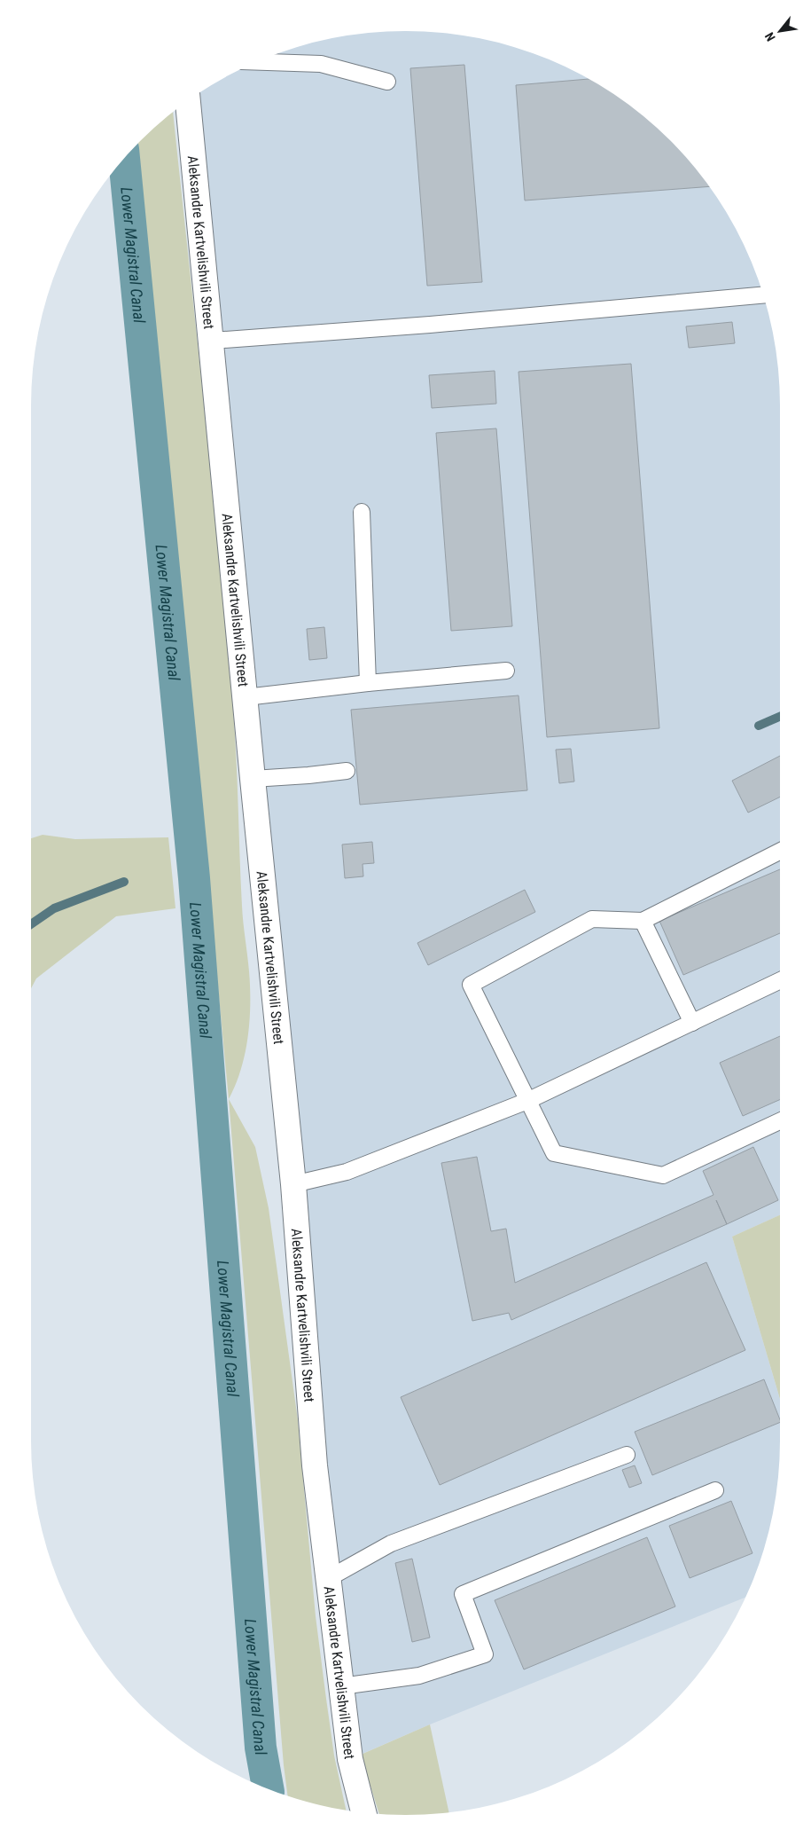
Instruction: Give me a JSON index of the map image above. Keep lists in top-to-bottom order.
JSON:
{
  "streets": {
    "street": ["Aleksandre Kartvelishvili Street"]
  },
  "water": ["Lower Magistral Canal"],
  "north": "bottom left"
}
